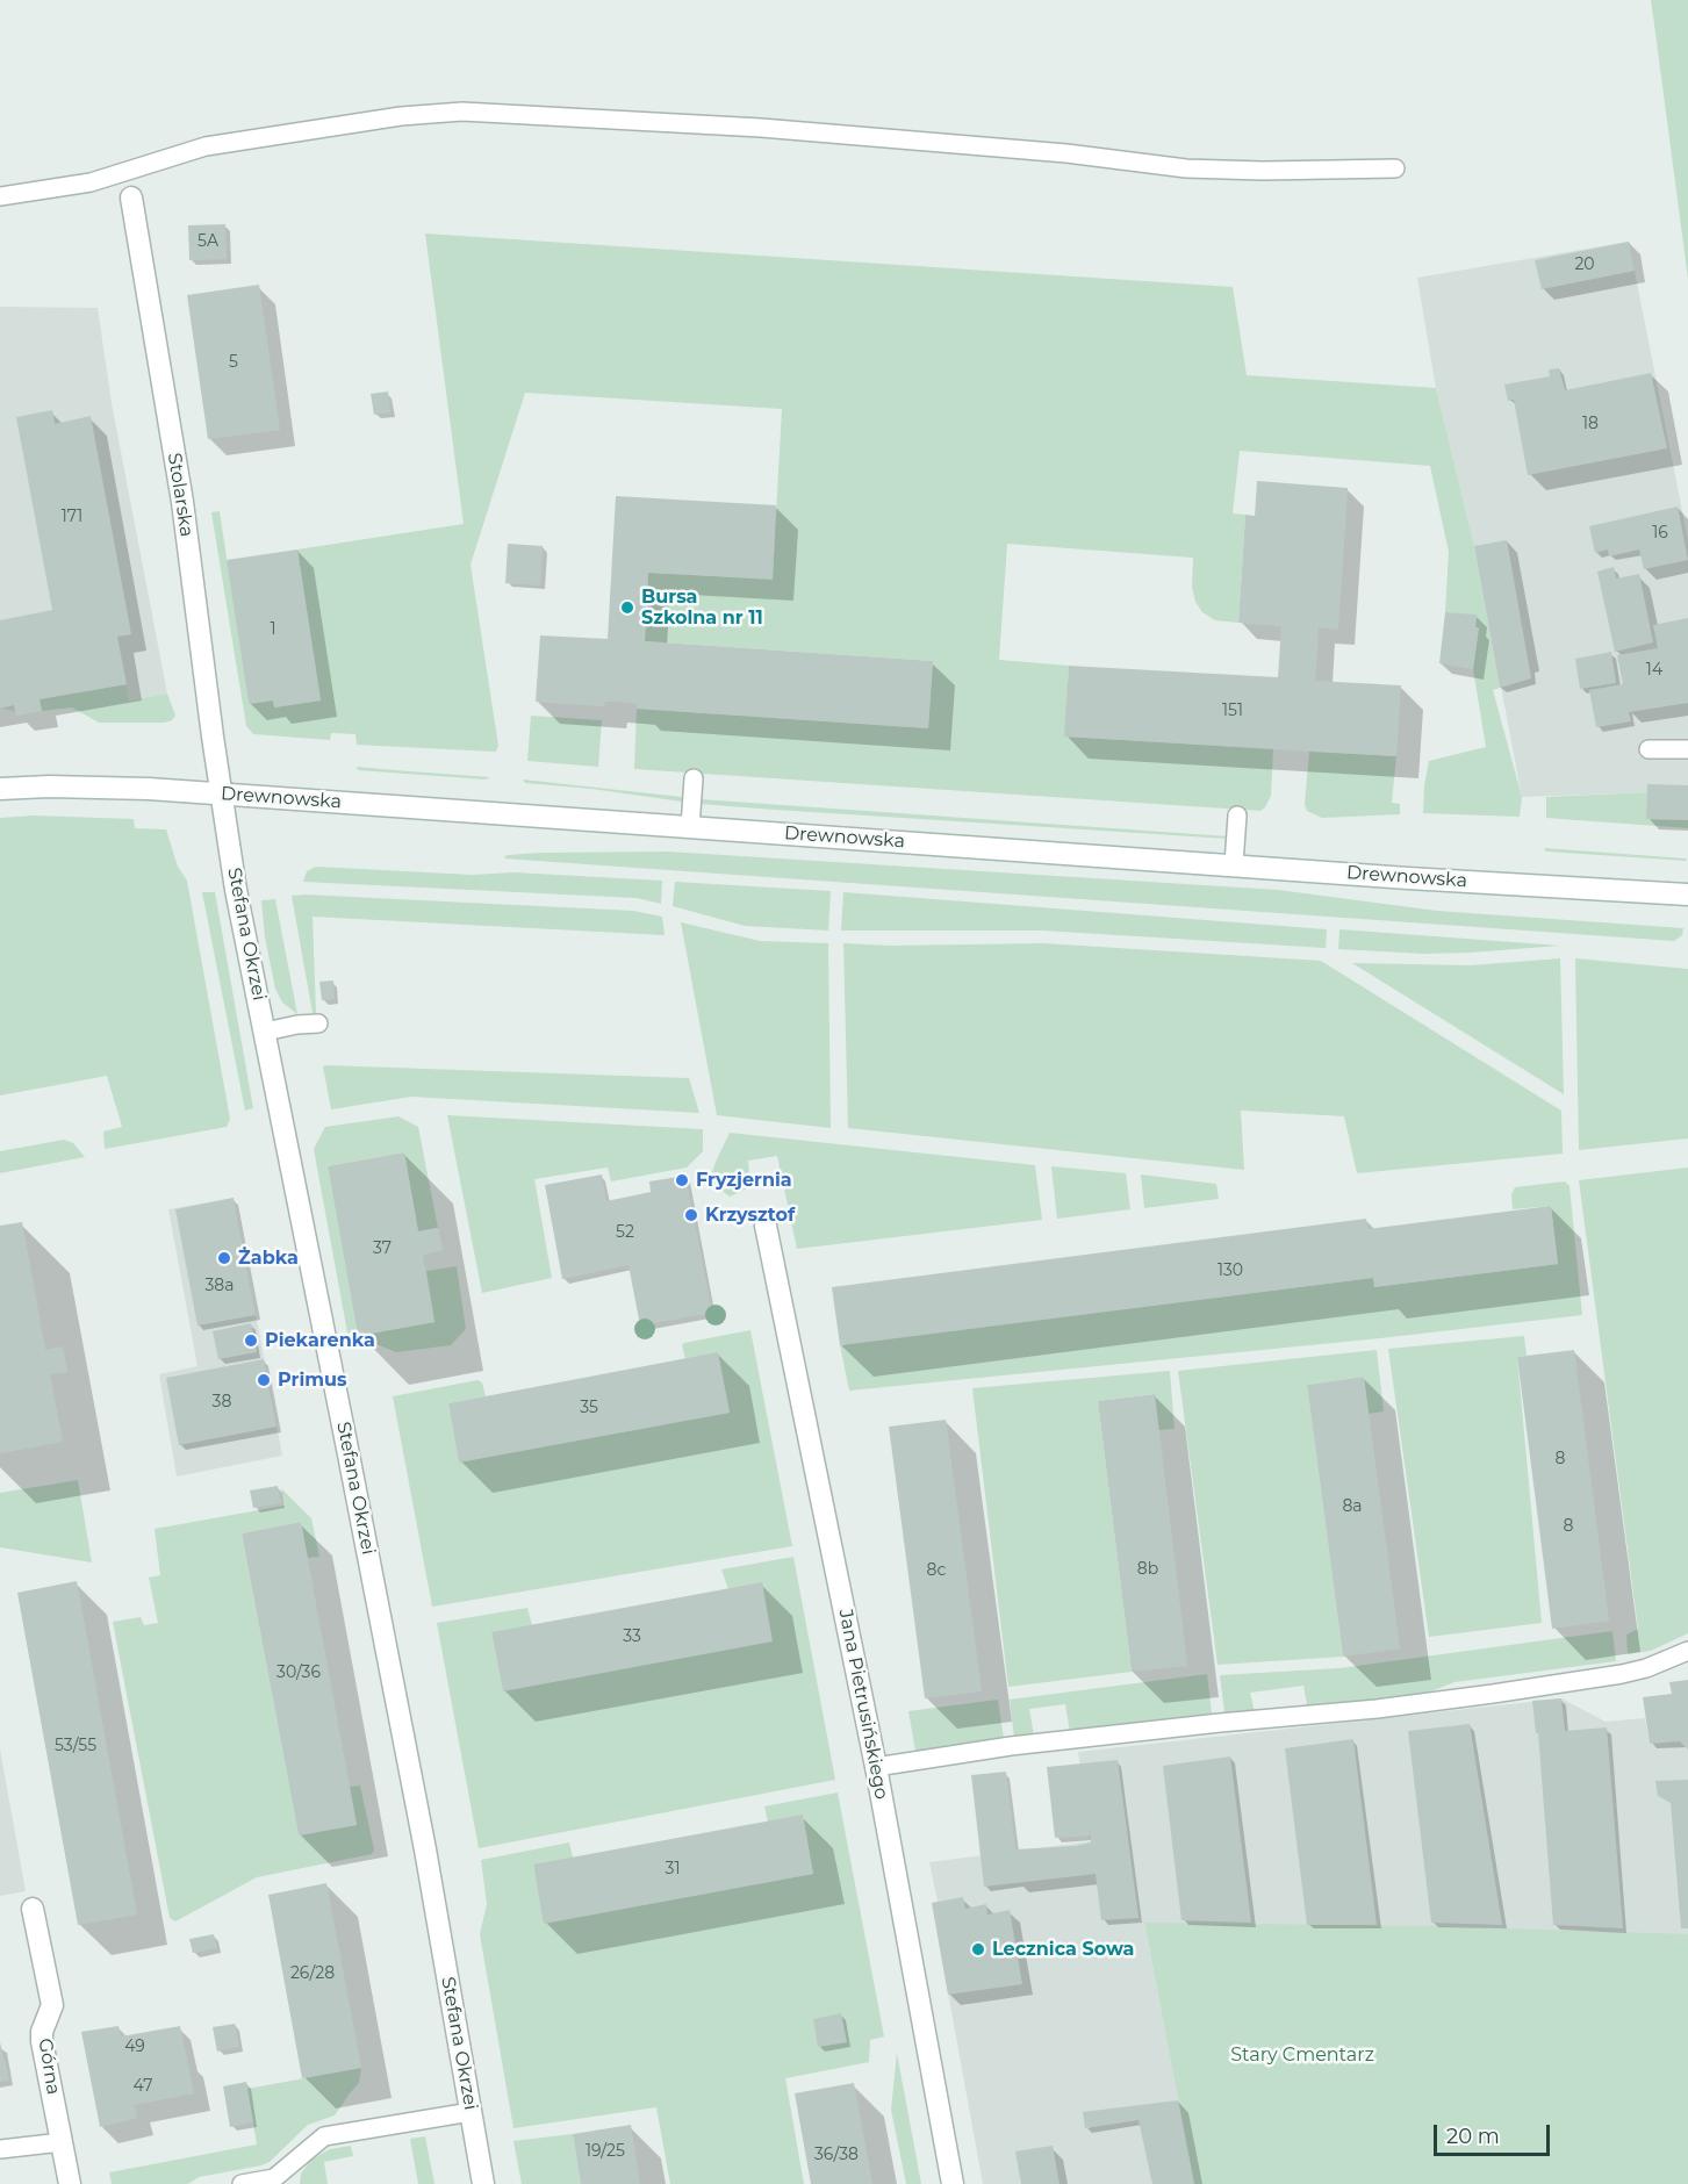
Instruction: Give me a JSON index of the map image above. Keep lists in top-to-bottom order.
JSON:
{
  "streets": {
    "street": [
      "Stolarska",
      "Drewnowska",
      "Stefana Okrzei",
      "Jana Pietrusińskiego",
      "Górna"
    ]
  },
  "crossings": [
    ["Stolarska", "Drewnowska"],
    ["Stolarska", "Stefana Okrzei"],
    ["Drewnowska", "Stefana Okrzei"]
  ],
  "parks": ["Stary Cmentarz"],
  "places": [
    "Bursa Szkolna nr 11",
    "Fryzjernia",
    "Krzysztof",
    "Żabka",
    "Piekarenka",
    "Primus",
    "Lecznica Sowa"
  ],
  "house_numbers": [
    "5A",
    "20",
    "5",
    "18",
    "171",
    "16",
    "1",
    "14",
    "151",
    "52",
    "37",
    "130",
    "38a",
    "38",
    "35",
    "8",
    "8a",
    "8",
    "8b",
    "8c",
    "33",
    "30/36",
    "53/55",
    "31",
    "26/28",
    "49",
    "47",
    "19/25",
    "36/38"
  ],
  "scale_bar": "20 m"
}
